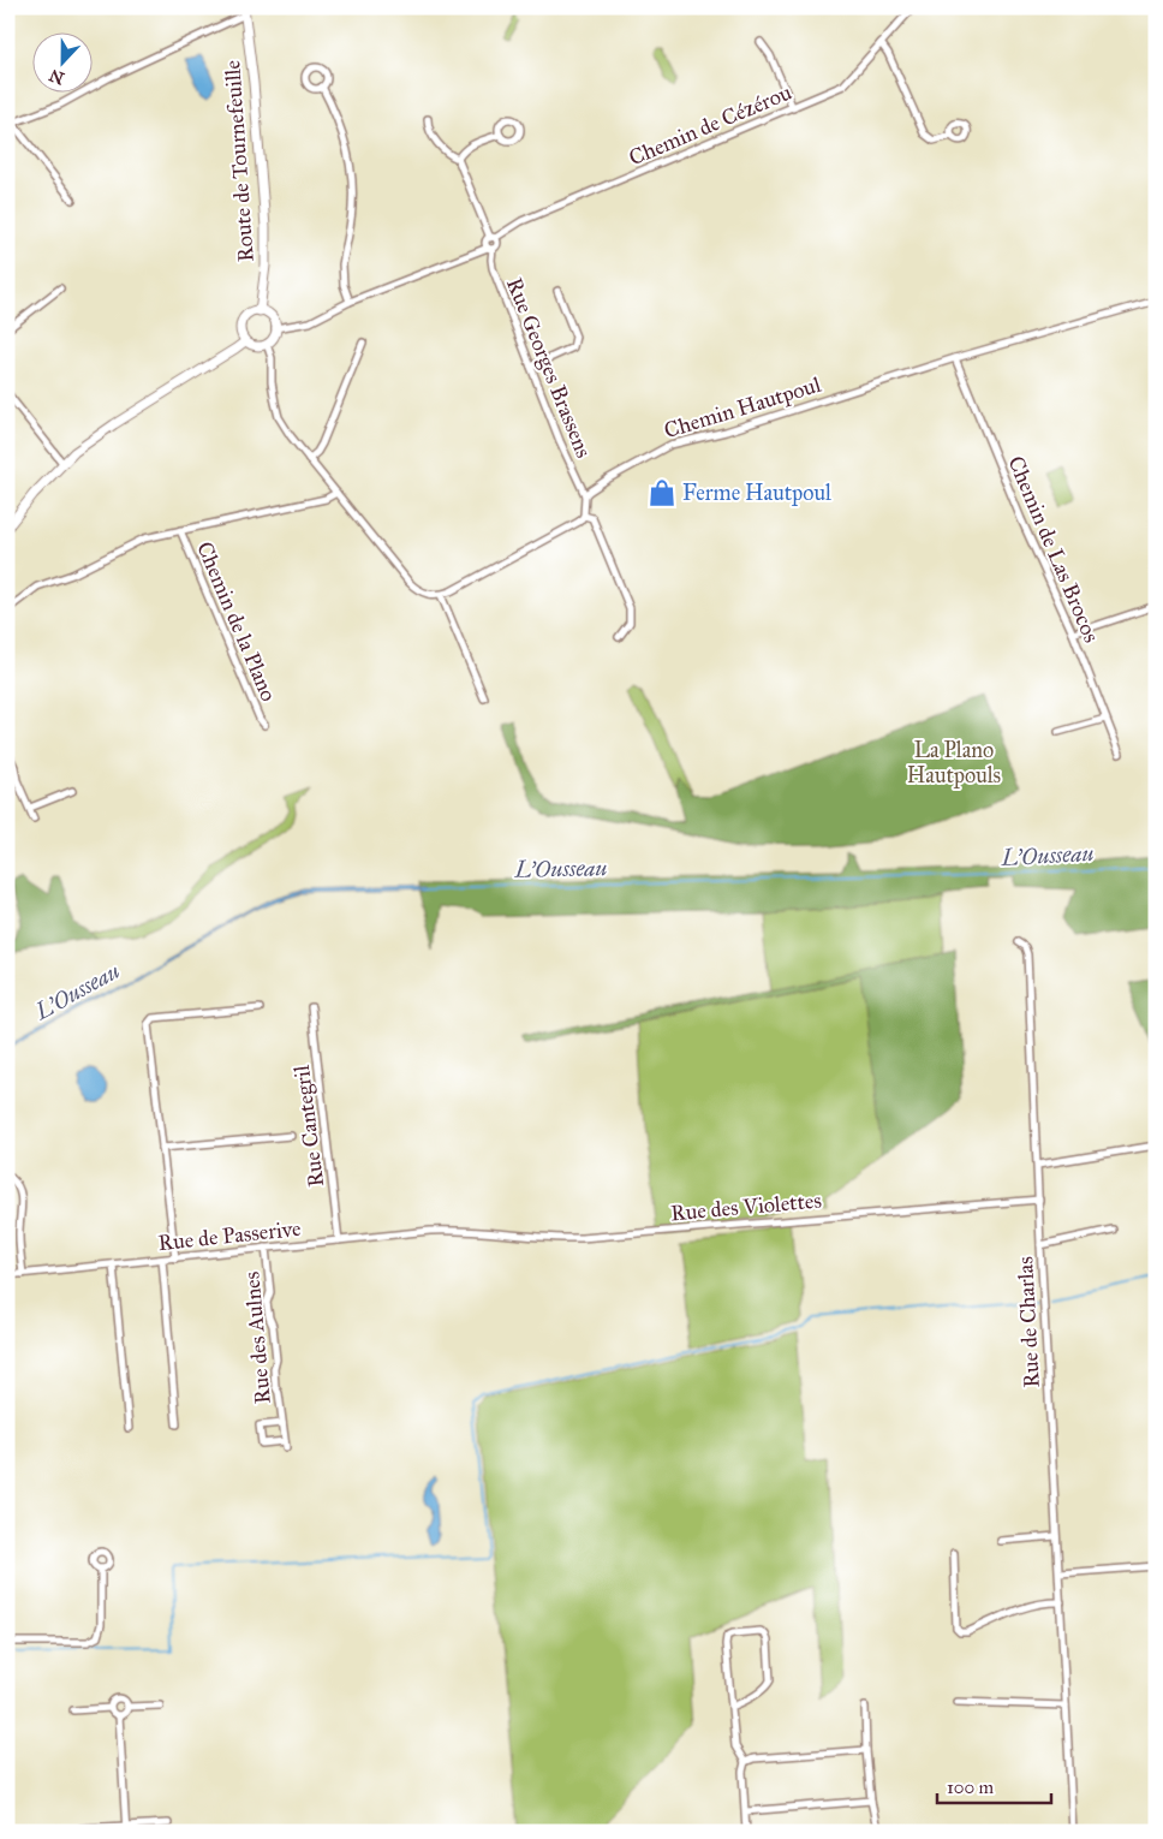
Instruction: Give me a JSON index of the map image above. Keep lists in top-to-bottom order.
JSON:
{
  "streets": {
    "street": [
      "Chemin de Cézérou",
      "Route de Tournefeuille",
      "Rue Georges Brassens",
      "Chemin Hautpoul",
      "Chemin de Las Brocos",
      "Chemin de la Plano",
      "Rue Cantegril",
      "Rue des Violettes",
      "Rue de Passerive",
      "Rue de Charlas",
      "Rue des Aulnes"
    ]
  },
  "crossings": [
    ["Rue Georges Brassens", "Chemin Hautpoul"],
    ["Chemin Hautpoul", "Chemin de Las Brocos"],
    ["Rue Cantegril", "Rue de Passerive"],
    ["Rue des Violettes", "Rue de Passerive"],
    ["Rue des Violettes", "Rue de Charlas"],
    ["Rue de Passerive", "Rue des Aulnes"]
  ],
  "water": ["L'Ousseau"],
  "parks": ["La Plano Hautpouls"],
  "places": {
    "shop": ["Ferme Hautpoul"]
  },
  "scale_bar": "100 m",
  "north": "bottom"
}
